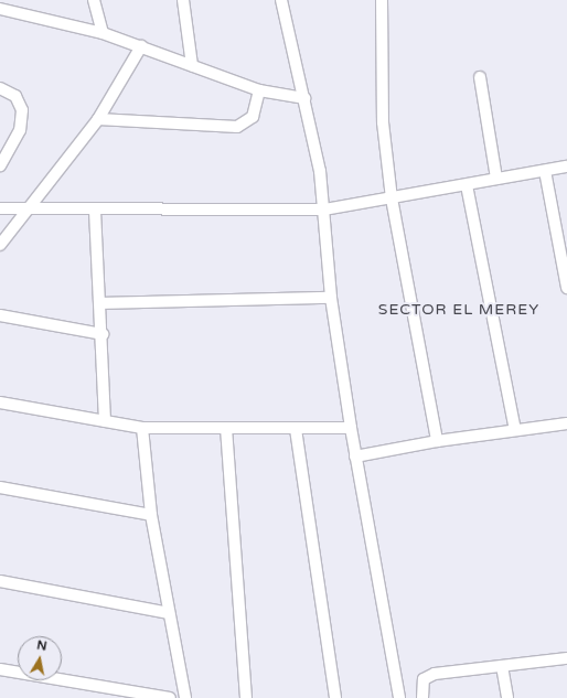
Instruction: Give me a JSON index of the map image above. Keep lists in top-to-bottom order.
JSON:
{
  "districts": ["SECTOR EL MEREY"],
  "north": "top"
}
